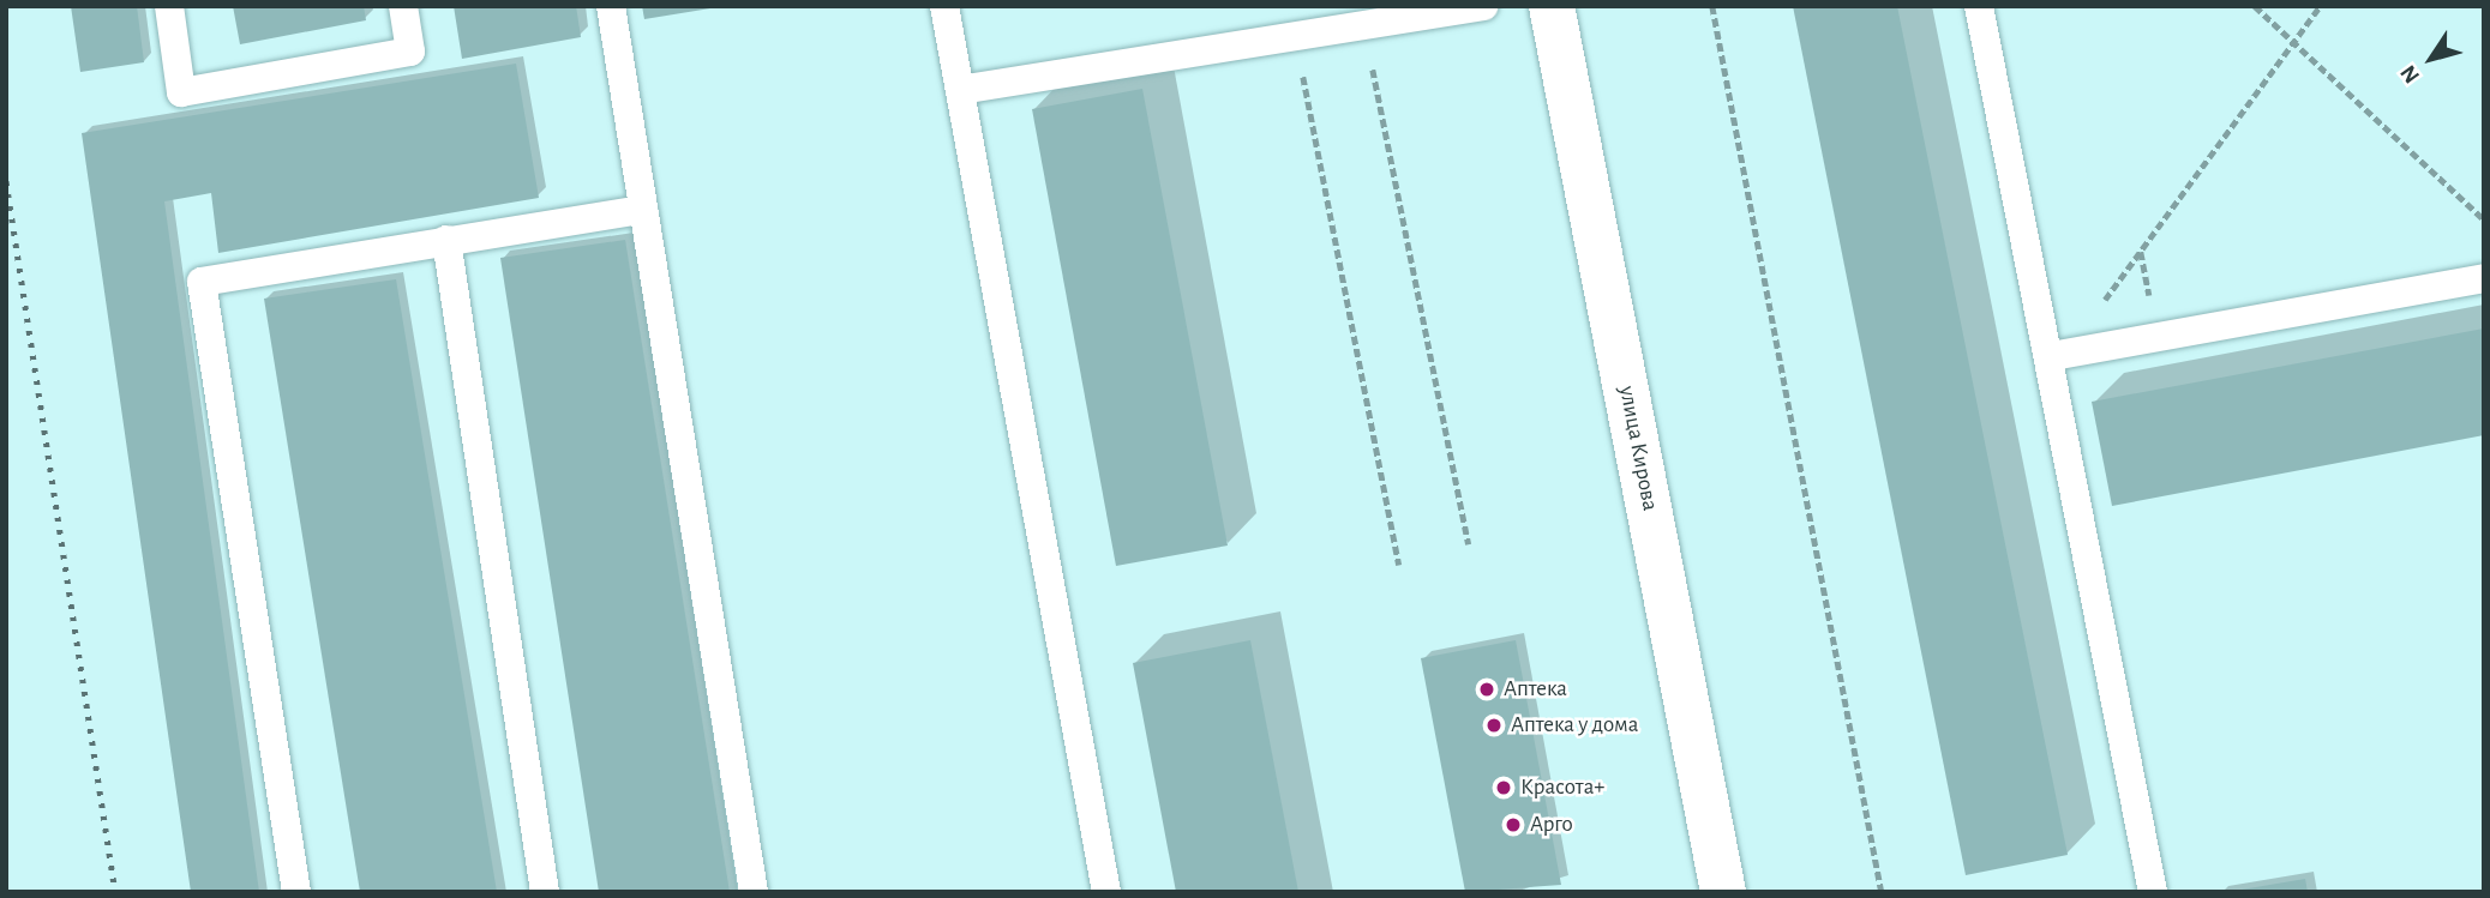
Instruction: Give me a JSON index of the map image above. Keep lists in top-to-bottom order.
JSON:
{
  "streets": {
    "street": ["улица Кирова"]
  },
  "places": [
    "Аптека",
    "Аптека у дома",
    "Красота+",
    "Арго"
  ],
  "north": "bottom left"
}
